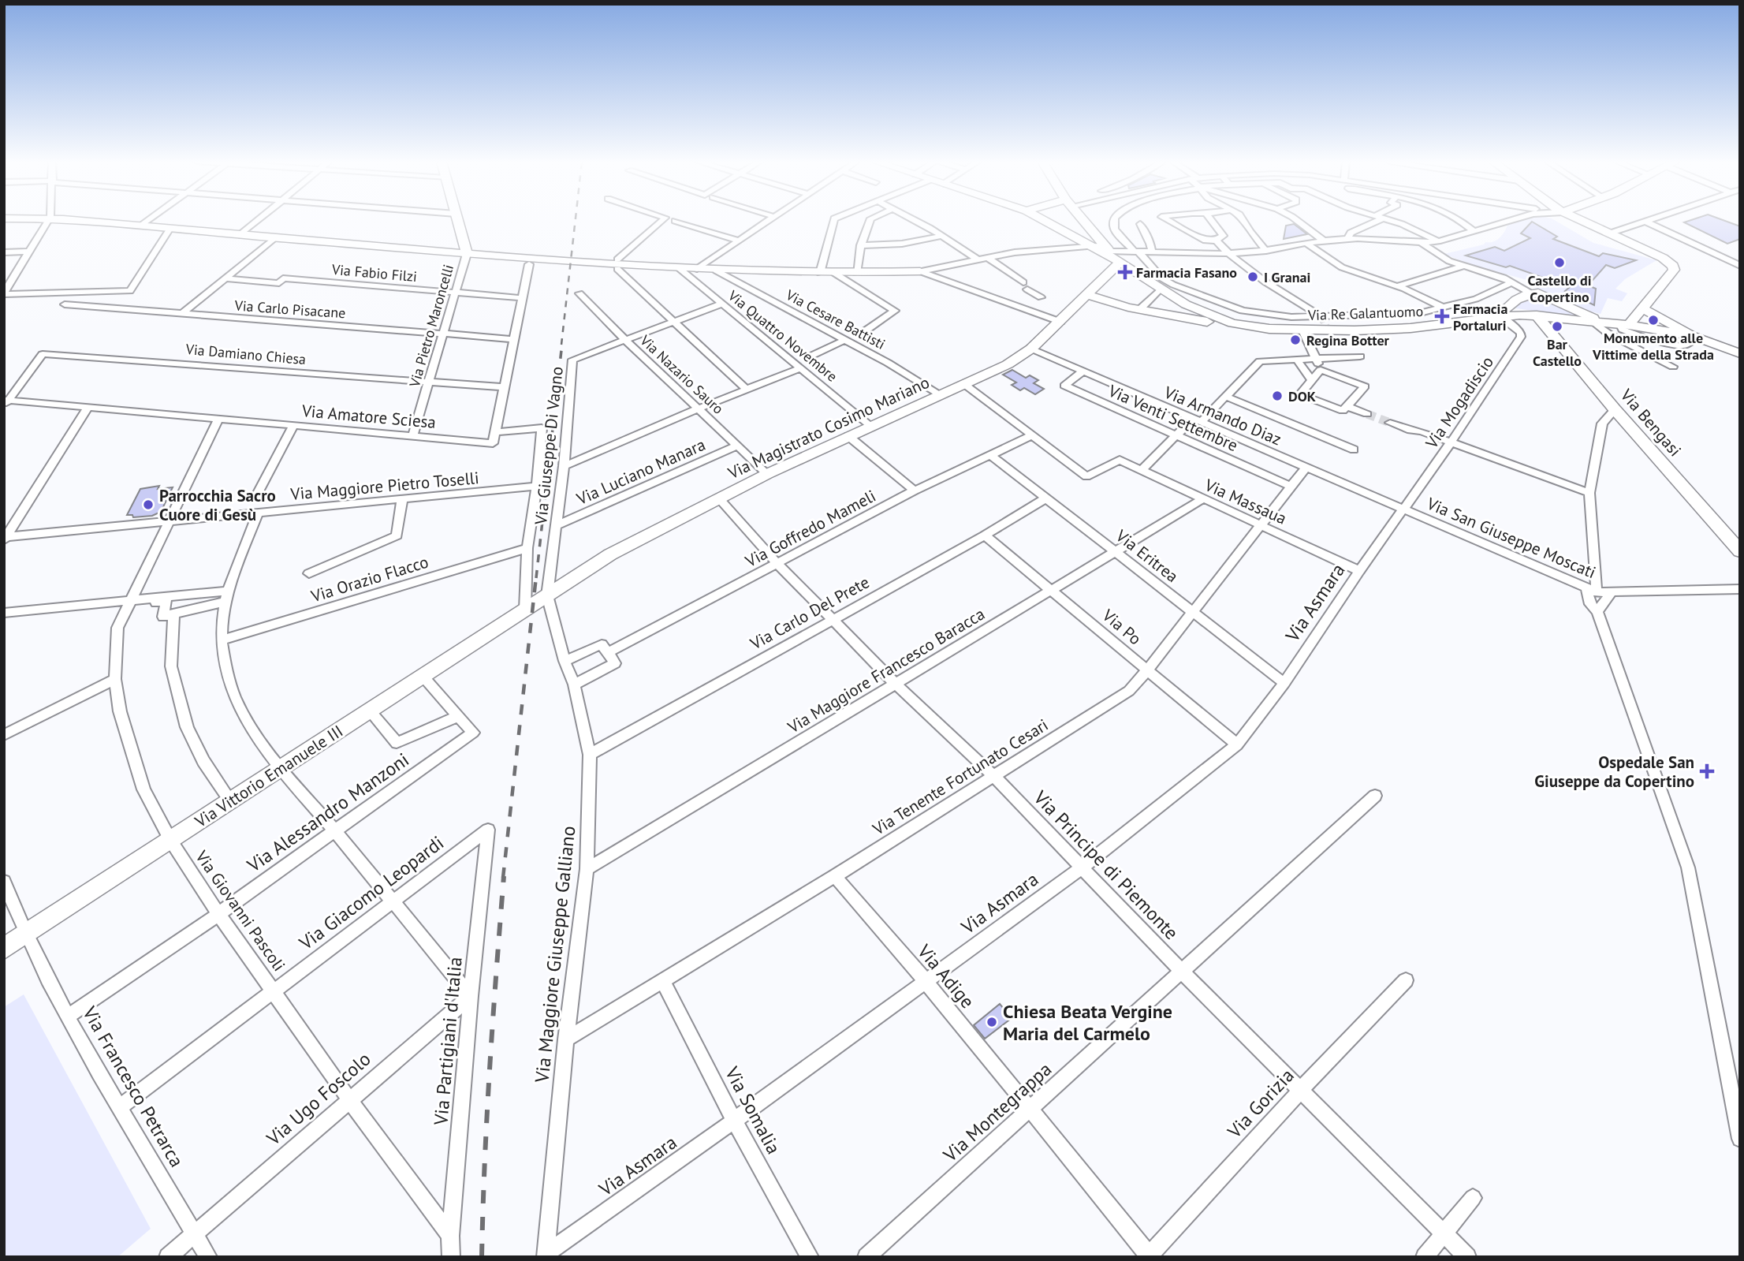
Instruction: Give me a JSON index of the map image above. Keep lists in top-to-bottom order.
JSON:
{
  "streets": {
    "street": [
      "Via Fabio Filzi",
      "Via Carlo Pisacane",
      "Via Re Galantuomo",
      "Via Cesare Battisti",
      "Via Pietro Maroncelli",
      "Via Quattro Novembre",
      "Via Damiano Chiesa",
      "Via Nazario Sauro",
      "Via Mogadiscio",
      "Via Armando Diaz",
      "Via Amatore Sciesa",
      "Via Venti Settembre",
      "Via Bengasi",
      "Via Magistrato Cosimo Mariano",
      "Via Giuseppe Di Vagno",
      "Via Luciano Manara",
      "Via Maggiore Pietro Toselli",
      "Via Massaua",
      "Via Goffredo Mameli",
      "Via San Giuseppe Moscati",
      "Via Eritrea",
      "Via Orazio Flacco",
      "Via Asmara",
      "Via Carlo Del Prete",
      "Via Po",
      "Via Maggiore Francesco Baracca",
      "Via Vittorio Emanuele III",
      "Via Tenente Fortunato Cesari",
      "Via Alessandro Manzoni",
      "Via Principe di Piemonte",
      "Via Giacomo Leopardi",
      "Via Giovanni Pascoli",
      "Via Maggiore Giuseppe Galliano",
      "Via Adige",
      "Via Partigiani d'Italia",
      "Via Francesco Petrarca",
      "Via Ugo Foscolo",
      "Via Gorizia",
      "Via Somalia",
      "Via Montegrappa"
    ]
  },
  "crossings": [
    ["Via Fabio Filzi", "Via Pietro Maroncelli"],
    ["Via Carlo Pisacane", "Via Pietro Maroncelli"],
    ["Via Re Galantuomo", "Via Mogadiscio"],
    ["Via Re Galantuomo", "Via Bengasi"],
    ["Via Re Galantuomo", "Via Magistrato Cosimo Mariano"],
    ["Via Cesare Battisti", "Via Magistrato Cosimo Mariano"],
    ["Via Pietro Maroncelli", "Via Damiano Chiesa"],
    ["Via Pietro Maroncelli", "Via Amatore Sciesa"],
    ["Via Quattro Novembre", "Via Magistrato Cosimo Mariano"],
    ["Via Quattro Novembre", "Via Giuseppe Di Vagno"],
    ["Via Damiano Chiesa", "Via Amatore Sciesa"],
    ["Via Nazario Sauro", "Via Magistrato Cosimo Mariano"],
    ["Via Nazario Sauro", "Via Giuseppe Di Vagno"],
    ["Via Nazario Sauro", "Via Luciano Manara"],
    ["Via Mogadiscio", "Via Armando Diaz"],
    ["Via Mogadiscio", "Via San Giuseppe Moscati"],
    ["Via Mogadiscio", "Via Asmara"],
    ["Via Armando Diaz", "Via Venti Settembre"],
    ["Via Armando Diaz", "Via Magistrato Cosimo Mariano"],
    ["Via Armando Diaz", "Via San Giuseppe Moscati"],
    ["Via Armando Diaz", "Via Asmara"],
    ["Via Armando Diaz", "Via Tenente Fortunato Cesari"],
    ["Via Amatore Sciesa", "Via Magistrato Cosimo Mariano"],
    ["Via Amatore Sciesa", "Via Giuseppe Di Vagno"],
    ["Via Amatore Sciesa", "Via Maggiore Pietro Toselli"],
    ["Via Amatore Sciesa", "Via Orazio Flacco"],
    ["Via Amatore Sciesa", "Via Vittorio Emanuele III"],
    ["Via Amatore Sciesa", "Via Giovanni Pascoli"],
    ["Via Amatore Sciesa", "Via Maggiore Giuseppe Galliano"],
    ["Via Venti Settembre", "Via Tenente Fortunato Cesari"],
    ["Via Magistrato Cosimo Mariano", "Via Giuseppe Di Vagno"],
    ["Via Magistrato Cosimo Mariano", "Via Vittorio Emanuele III"],
    ["Via Magistrato Cosimo Mariano", "Via Principe di Piemonte"],
    ["Via Magistrato Cosimo Mariano", "Via Maggiore Giuseppe Galliano"],
    ["Via Giuseppe Di Vagno", "Via Luciano Manara"],
    ["Via Giuseppe Di Vagno", "Via Vittorio Emanuele III"],
    ["Via Giuseppe Di Vagno", "Via Maggiore Giuseppe Galliano"],
    ["Via Maggiore Pietro Toselli", "Via Giovanni Pascoli"],
    ["Via Massaua", "Via Goffredo Mameli"],
    ["Via Massaua", "Via Asmara"],
    ["Via Massaua", "Via Maggiore Francesco Baracca"],
    ["Via Massaua", "Via Tenente Fortunato Cesari"],
    ["Via Goffredo Mameli", "Via Eritrea"],
    ["Via Goffredo Mameli", "Via Principe di Piemonte"],
    ["Via San Giuseppe Moscati", "Via Asmara"],
    ["Via Eritrea", "Via Asmara"],
    ["Via Eritrea", "Via Carlo Del Prete"],
    ["Via Eritrea", "Via Maggiore Francesco Baracca"],
    ["Via Eritrea", "Via Tenente Fortunato Cesari"],
    ["Via Asmara", "Via Po"],
    ["Via Asmara", "Via Principe di Piemonte"],
    ["Via Asmara", "Via Maggiore Giuseppe Galliano"],
    ["Via Asmara", "Via Adige"],
    ["Via Asmara", "Via Somalia"],
    ["Via Carlo Del Prete", "Via Po"],
    ["Via Carlo Del Prete", "Via Principe di Piemonte"],
    ["Via Carlo Del Prete", "Via Maggiore Giuseppe Galliano"],
    ["Via Po", "Via Maggiore Francesco Baracca"],
    ["Via Po", "Via Tenente Fortunato Cesari"],
    ["Via Maggiore Francesco Baracca", "Via Principe di Piemonte"],
    ["Via Maggiore Francesco Baracca", "Via Maggiore Giuseppe Galliano"],
    ["Via Vittorio Emanuele III", "Via Giovanni Pascoli"],
    ["Via Vittorio Emanuele III", "Via Maggiore Giuseppe Galliano"],
    ["Via Vittorio Emanuele III", "Via Francesco Petrarca"],
    ["Via Tenente Fortunato Cesari", "Via Principe di Piemonte"],
    ["Via Tenente Fortunato Cesari", "Via Maggiore Giuseppe Galliano"],
    ["Via Tenente Fortunato Cesari", "Via Adige"],
    ["Via Tenente Fortunato Cesari", "Via Somalia"],
    ["Via Alessandro Manzoni", "Via Giovanni Pascoli"],
    ["Via Alessandro Manzoni", "Via Francesco Petrarca"],
    ["Via Principe di Piemonte", "Via Gorizia"],
    ["Via Principe di Piemonte", "Via Montegrappa"],
    ["Via Giacomo Leopardi", "Via Giovanni Pascoli"],
    ["Via Giacomo Leopardi", "Via Partigiani d'Italia"],
    ["Via Giacomo Leopardi", "Via Francesco Petrarca"],
    ["Via Giovanni Pascoli", "Via Partigiani d'Italia"],
    ["Via Giovanni Pascoli", "Via Ugo Foscolo"],
    ["Via Adige", "Via Gorizia"],
    ["Via Adige", "Via Montegrappa"],
    ["Via Partigiani d'Italia", "Via Ugo Foscolo"],
    ["Via Francesco Petrarca", "Via Ugo Foscolo"]
  ],
  "places": {
    "other": [
      "Castello di Copertino",
      "I Granai",
      "Monumento alle Vittime della Strada",
      "Bar Castello",
      "Regina Botter",
      "DOK",
      "Parrocchia Sacro Cuore di Gesù",
      "Chiesa Beata Vergine Maria del Carmelo"
    ],
    "health": ["Farmacia Fasano", "Farmacia Portaluri", "Ospedale San Giuseppe da Copertino"]
  }
}
